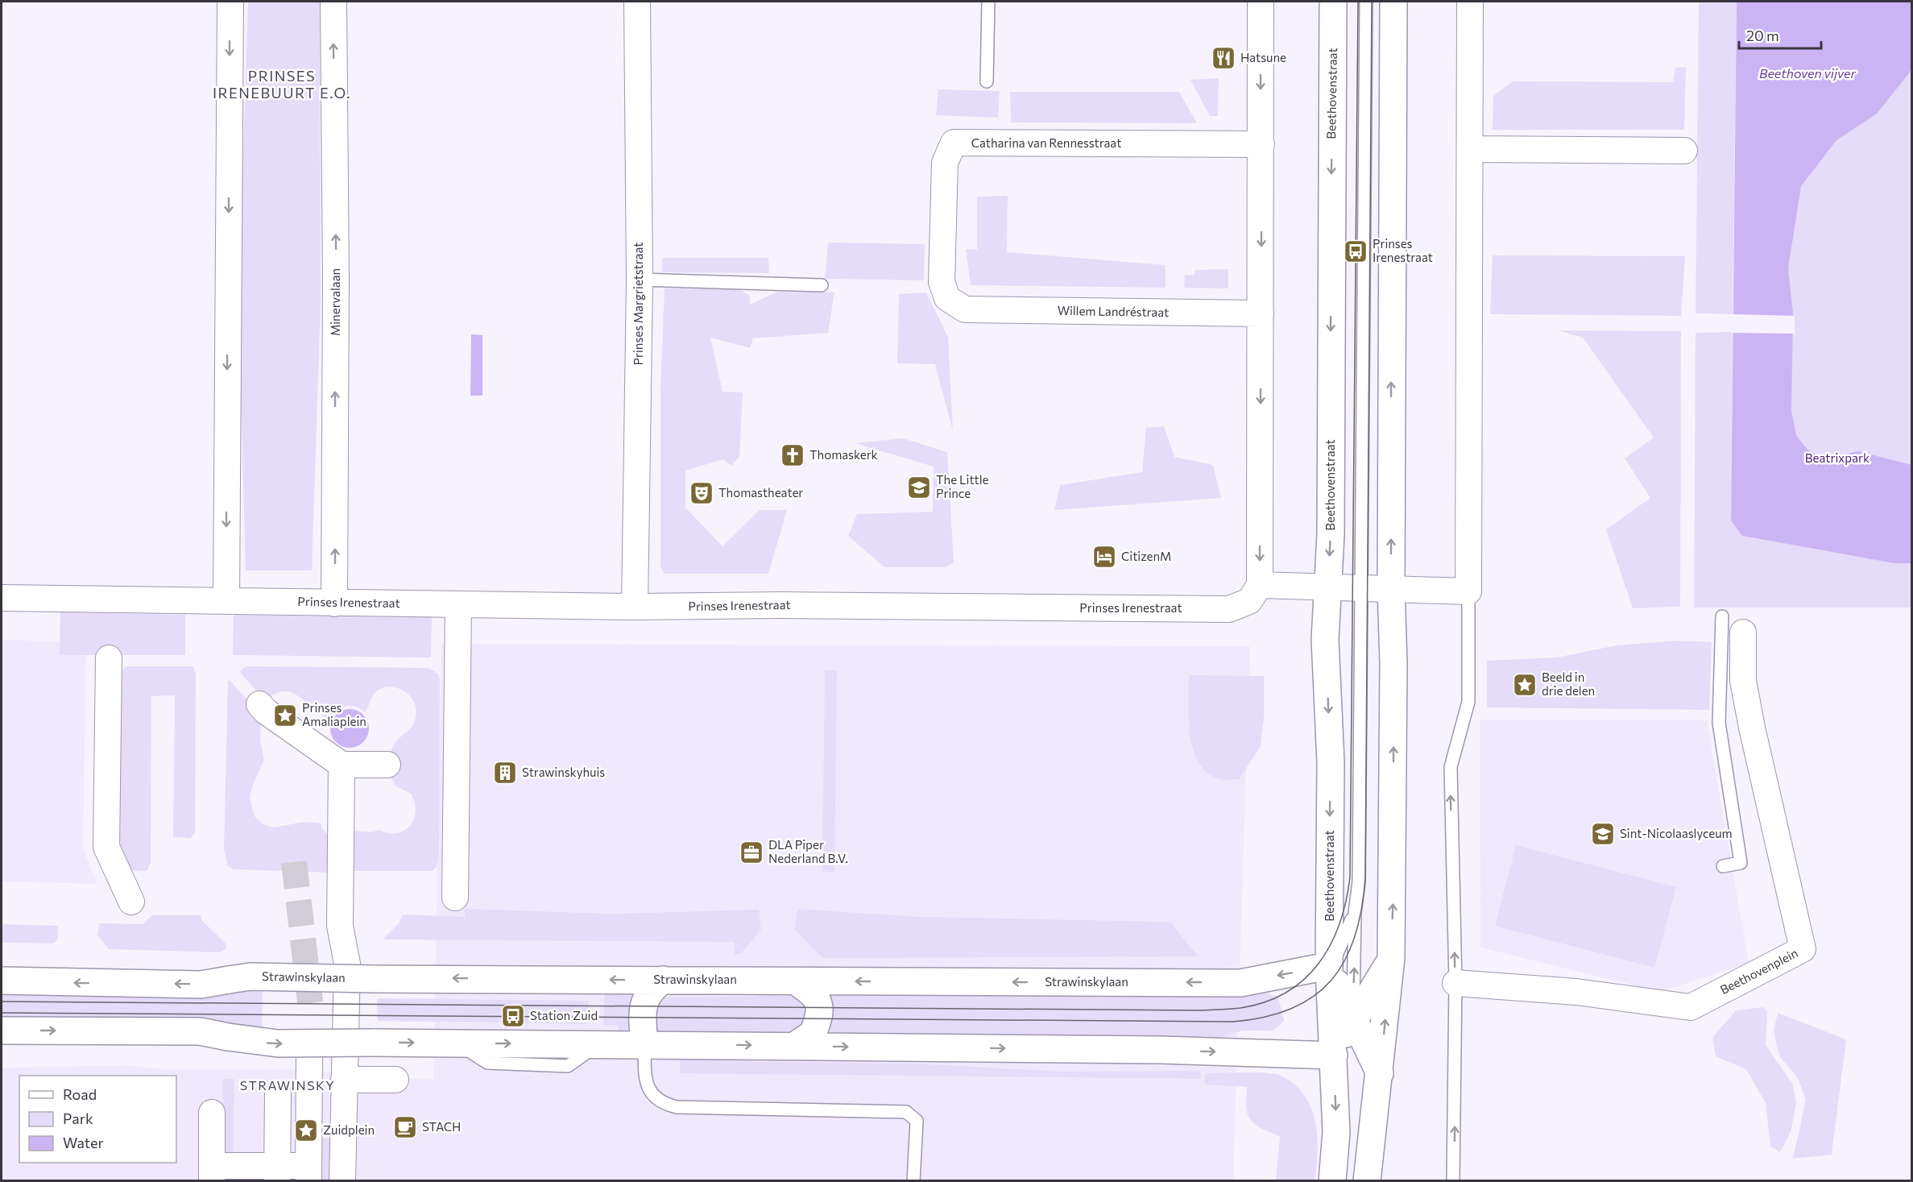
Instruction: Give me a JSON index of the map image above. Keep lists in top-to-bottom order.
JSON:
{
  "streets": {
    "street": [
      "Beethovenstraat",
      "Catharina van Rennesstraat",
      "Minervalaan",
      "Prinses Margrietstraat",
      "Willem Landréstraat",
      "Prinses Irenestraat",
      "Beethovenplein",
      "Strawinskylaan"
    ]
  },
  "crossings": [
    ["Beethovenstraat", "Strawinskylaan"],
    ["Catharina van Rennesstraat", "Willem Landréstraat"],
    ["Minervalaan", "Prinses Irenestraat"],
    ["Prinses Margrietstraat", "Prinses Irenestraat"]
  ],
  "districts": ["PRINSES IRENEBUURT E.O.", "STRAWINSKY"],
  "water": ["Beethoven vijver"],
  "parks": ["Beatrixpark"],
  "places": {
    "restaurant": ["Hatsune"],
    "bus stop": ["Prinses Irenestraat", "Station Zuid"],
    "church": ["Thomaskerk"],
    "school or university": ["The Little Prince", "Sint-Nicolaaslyceum"],
    "theatre": ["Thomastheater"],
    "hotel": ["CitizenM"],
    "place": ["Beeld in drie delen", "Prinses Amaliaplein", "Zuidplein"],
    "building": ["Strawinskyhuis"],
    "office": ["DLA Piper Nederland B.V."],
    "cafe": ["STACH"]
  },
  "legend": ["Road", "Park", "Water"],
  "scale_bar": "20 m"
}
